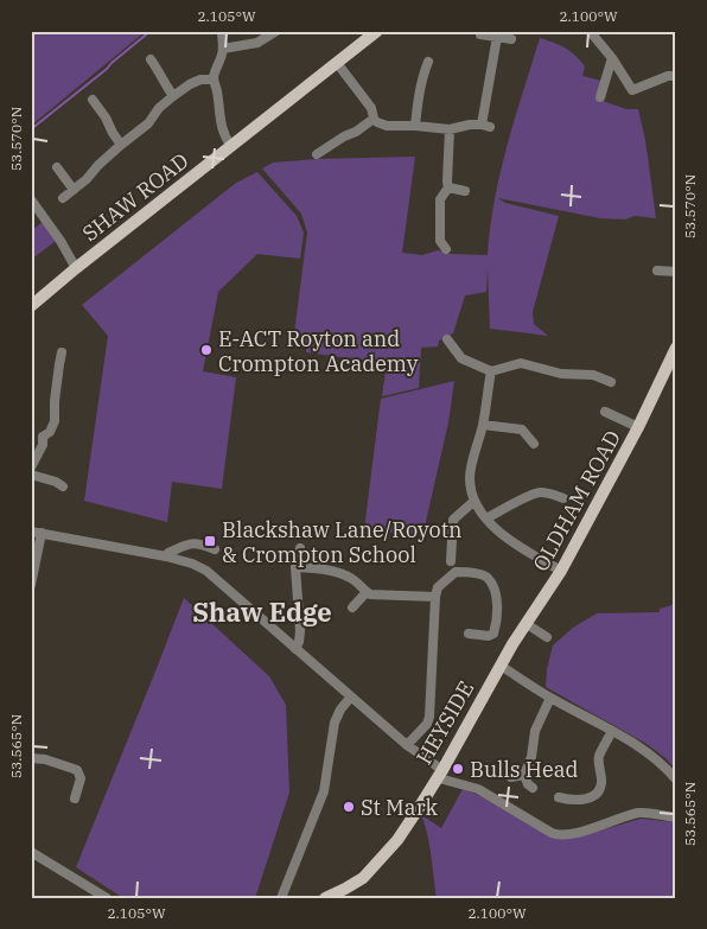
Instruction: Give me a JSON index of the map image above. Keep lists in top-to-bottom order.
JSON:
{
  "streets": {
    "main road": ["SHAW ROAD", "OLDHAM ROAD", "HEYSIDE"]
  },
  "crossings": [
    ["OLDHAM ROAD", "HEYSIDE"]
  ],
  "districts": ["Shaw Edge"],
  "places": {
    "other": ["E-ACT Royton and Crompton Academy", "Bulls Head", "St Mark"],
    "transit": ["Blackshaw Lane/Royotn & Crompton School"]
  },
  "coordinates": [
    "2.105°W",
    "2.100°W",
    "53.570°N",
    "53.565°N"
  ]
}
